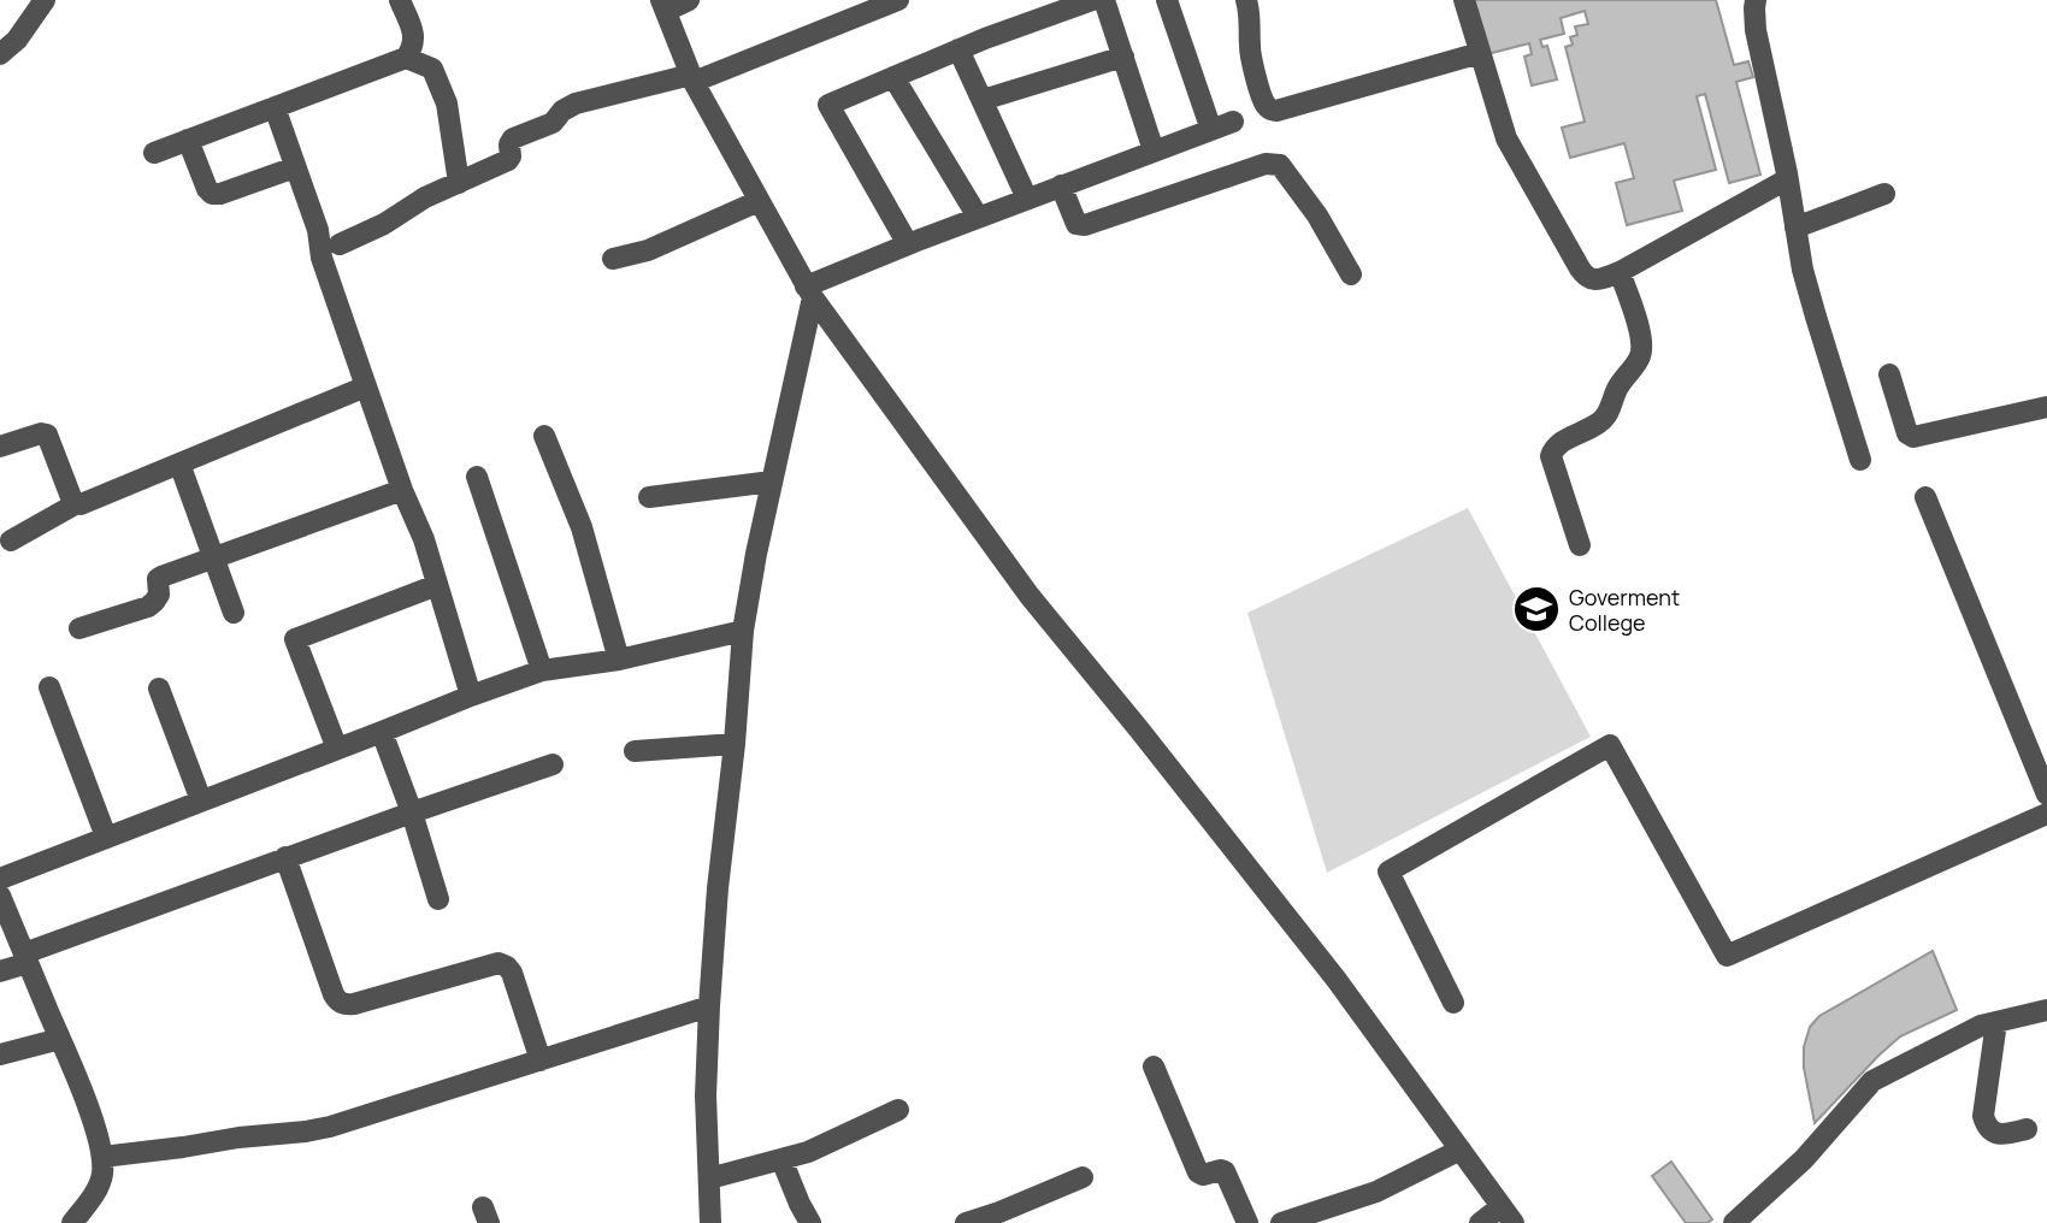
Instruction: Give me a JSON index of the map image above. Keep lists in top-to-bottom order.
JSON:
{
  "places": {
    "school or university": ["Goverment College"]
  }
}
